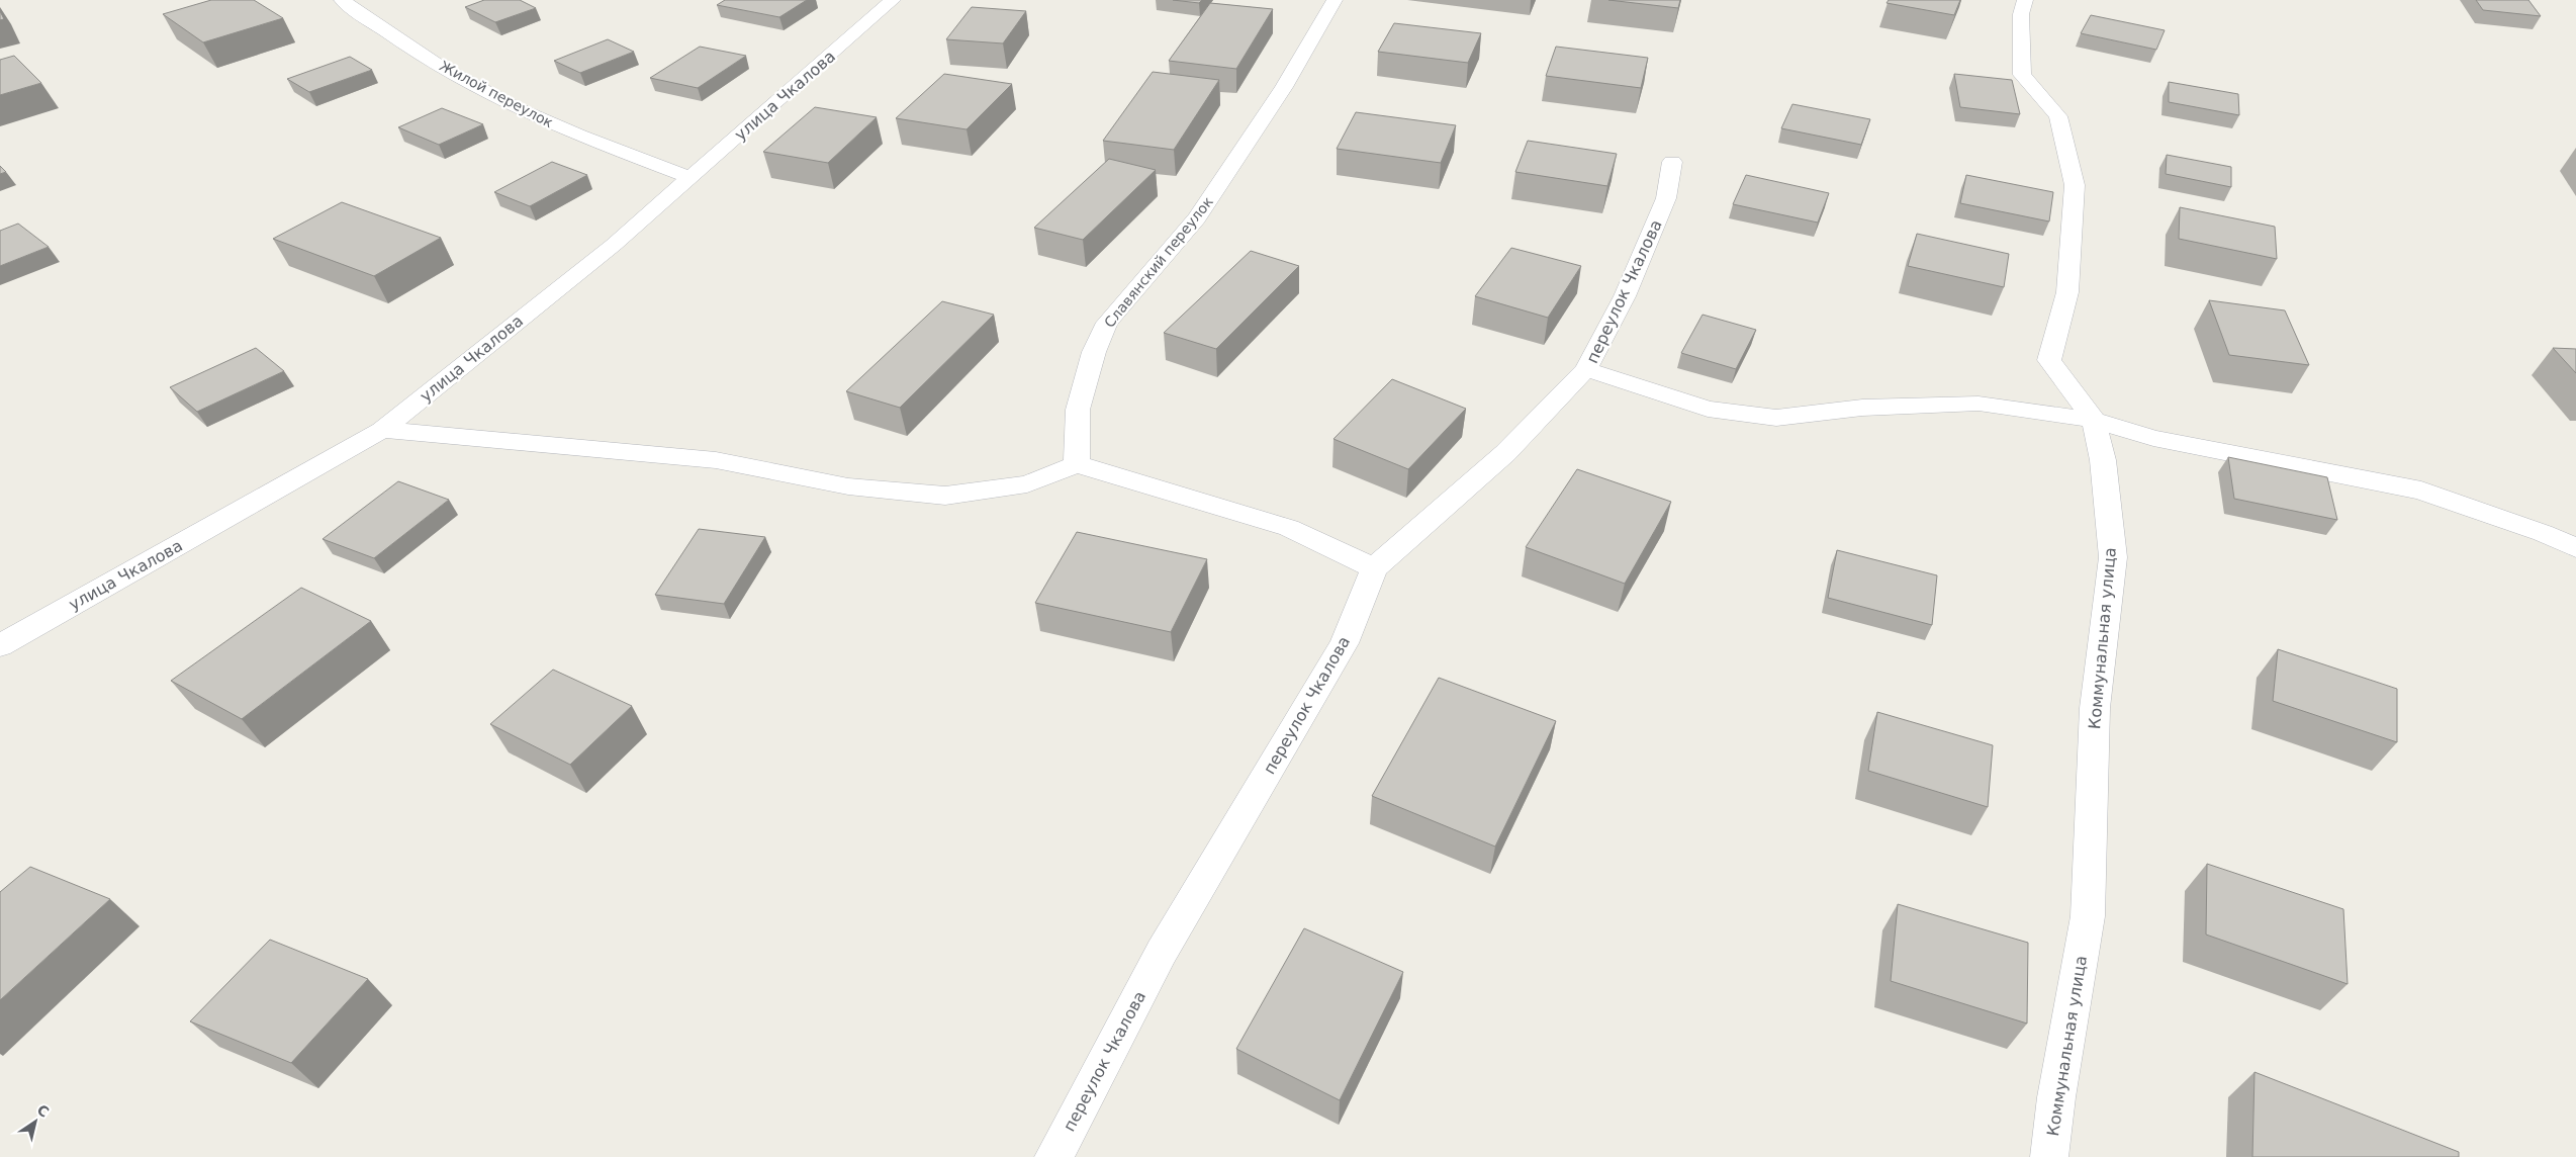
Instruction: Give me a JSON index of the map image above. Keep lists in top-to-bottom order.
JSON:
{
  "streets": {
    "street": [
      "Жилой переулок",
      "улица Чкалова",
      "Славянский переулок",
      "переулок Чкалова",
      "Коммунальная улица"
    ]
  },
  "crossings": [
    ["Жилой переулок", "улица Чкалова"]
  ],
  "north": "top right"
}
